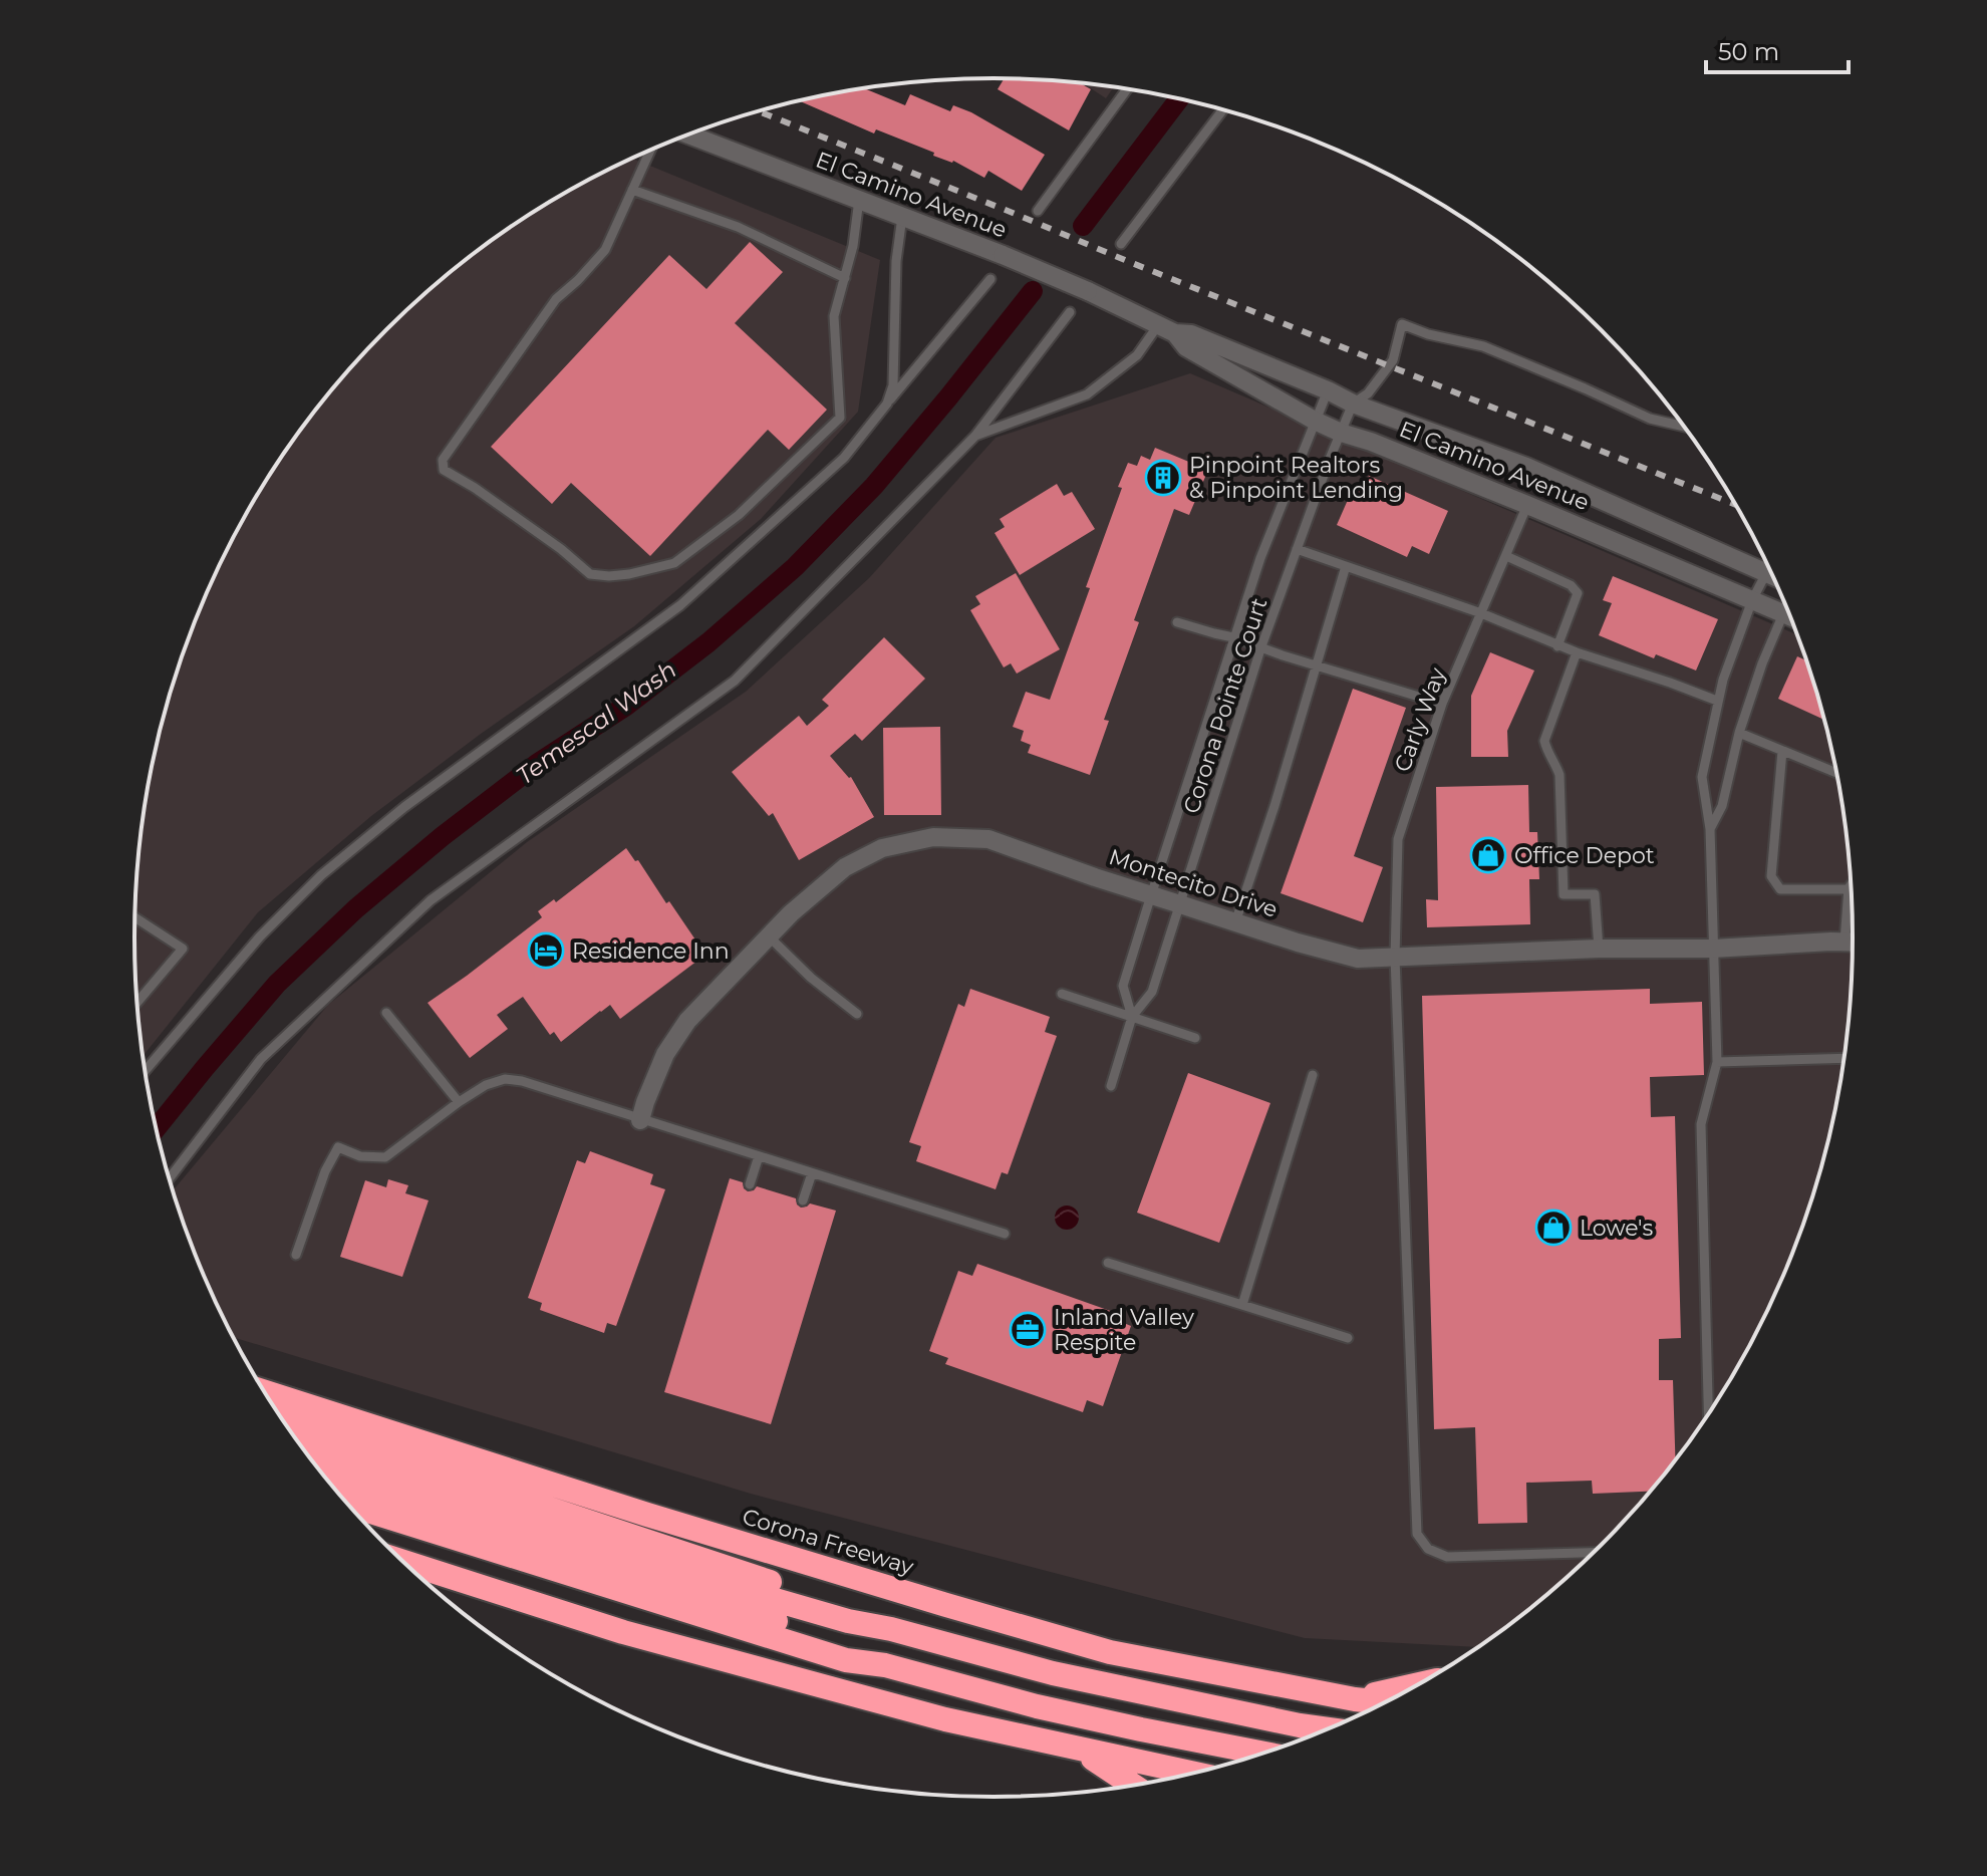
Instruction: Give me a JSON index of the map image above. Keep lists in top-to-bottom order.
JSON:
{
  "streets": {
    "highway": ["Corona Freeway"],
    "street": ["El Camino Avenue", "Montecito Drive"],
    "lane": ["Corona Pointe Court", "Carly Way"]
  },
  "crossings": [
    ["El Camino Avenue", "Corona Pointe Court"],
    ["El Camino Avenue", "Carly Way"],
    ["Corona Pointe Court", "Montecito Drive"],
    ["Carly Way", "Montecito Drive"]
  ],
  "water": ["Temescal Wash"],
  "places": {
    "building": ["Pinpoint Realtors & Pinpoint Lending"],
    "shop": ["Office Depot", "Lowe's"],
    "hotel": ["Residence Inn"],
    "office": ["Inland Valley Respite"]
  },
  "scale_bar": "50 m"
}
